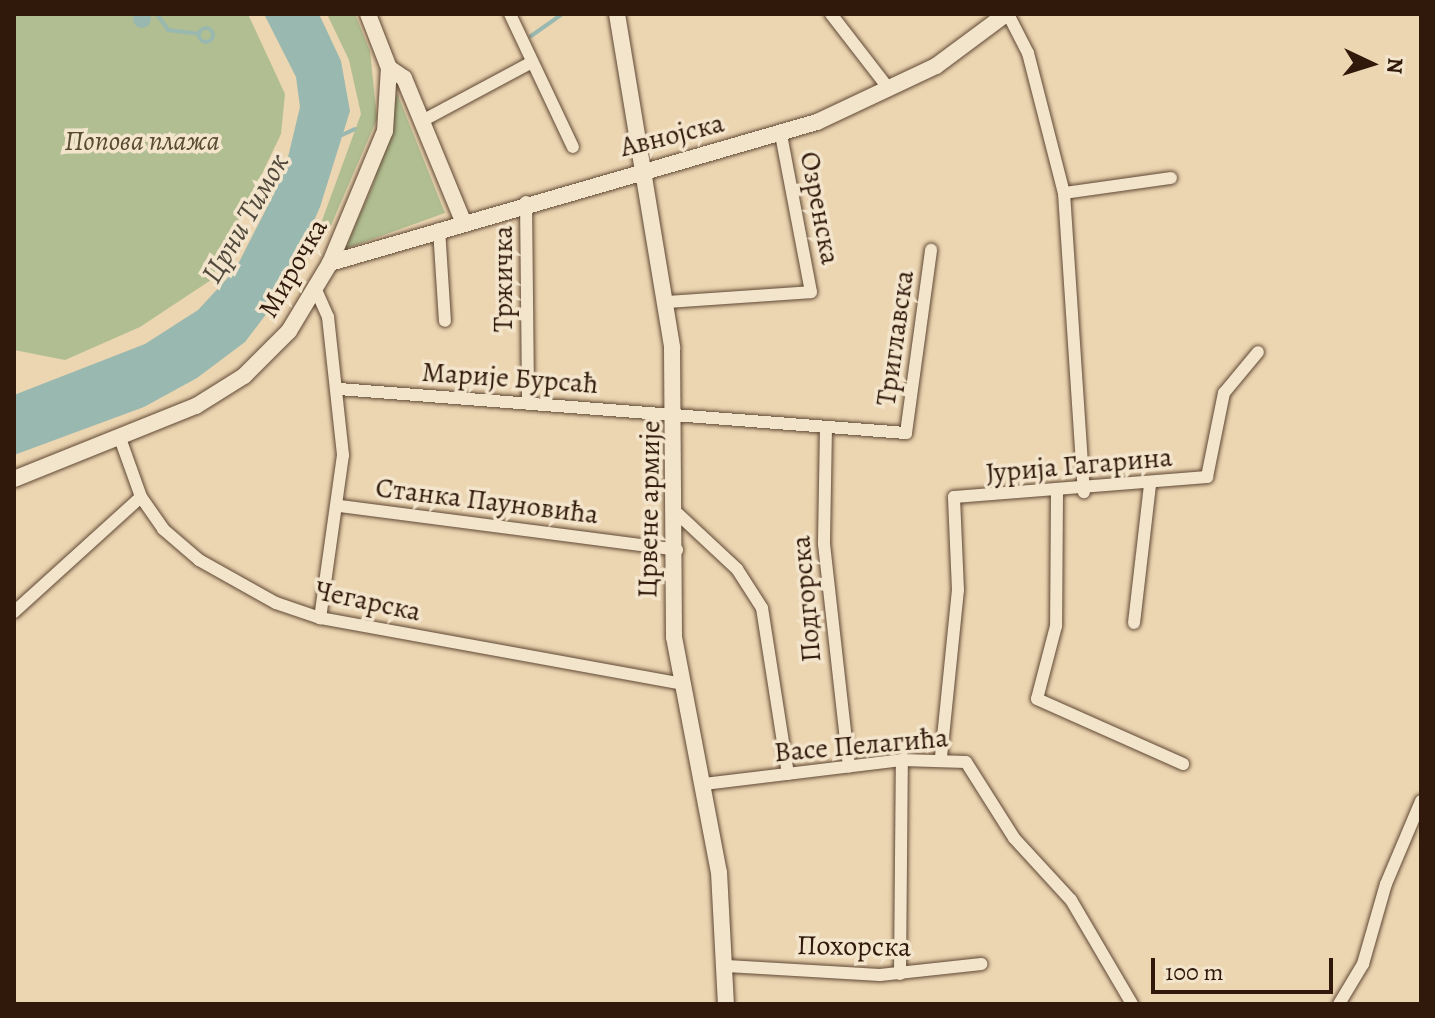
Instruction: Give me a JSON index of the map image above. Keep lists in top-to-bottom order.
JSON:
{
  "streets": {
    "street": [
      "Авнојска",
      "Озренска",
      "Мирочка",
      "Тржичка",
      "Триглавска",
      "Марије Бурсаћ",
      "Јурија Гагарина",
      "Станка Пауновића",
      "Црвене армије",
      "Подгорска",
      "Чегарска",
      "Васе Пелагића",
      "Похорска"
    ]
  },
  "crossings": [
    ["Авнојска", "Озренска"],
    ["Авнојска", "Мирочка"],
    ["Авнојска", "Тржичка"],
    ["Авнојска", "Црвене армије"],
    ["Озренска", "Црвене армије"],
    ["Мирочка", "Чегарска"],
    ["Тржичка", "Марије Бурсаћ"],
    ["Триглавска", "Подгорска"],
    ["Марије Бурсаћ", "Црвене армије"],
    ["Јурија Гагарина", "Васе Пелагића"],
    ["Станка Пауновића", "Црвене армије"],
    ["Црвене армије", "Чегарска"],
    ["Црвене армије", "Васе Пелагића"],
    ["Црвене армије", "Похорска"],
    ["Подгорска", "Васе Пелагића"]
  ],
  "water": ["Црни Тимок"],
  "parks": ["Попова плажа"],
  "scale_bar": "100 m",
  "north": "right"
}
